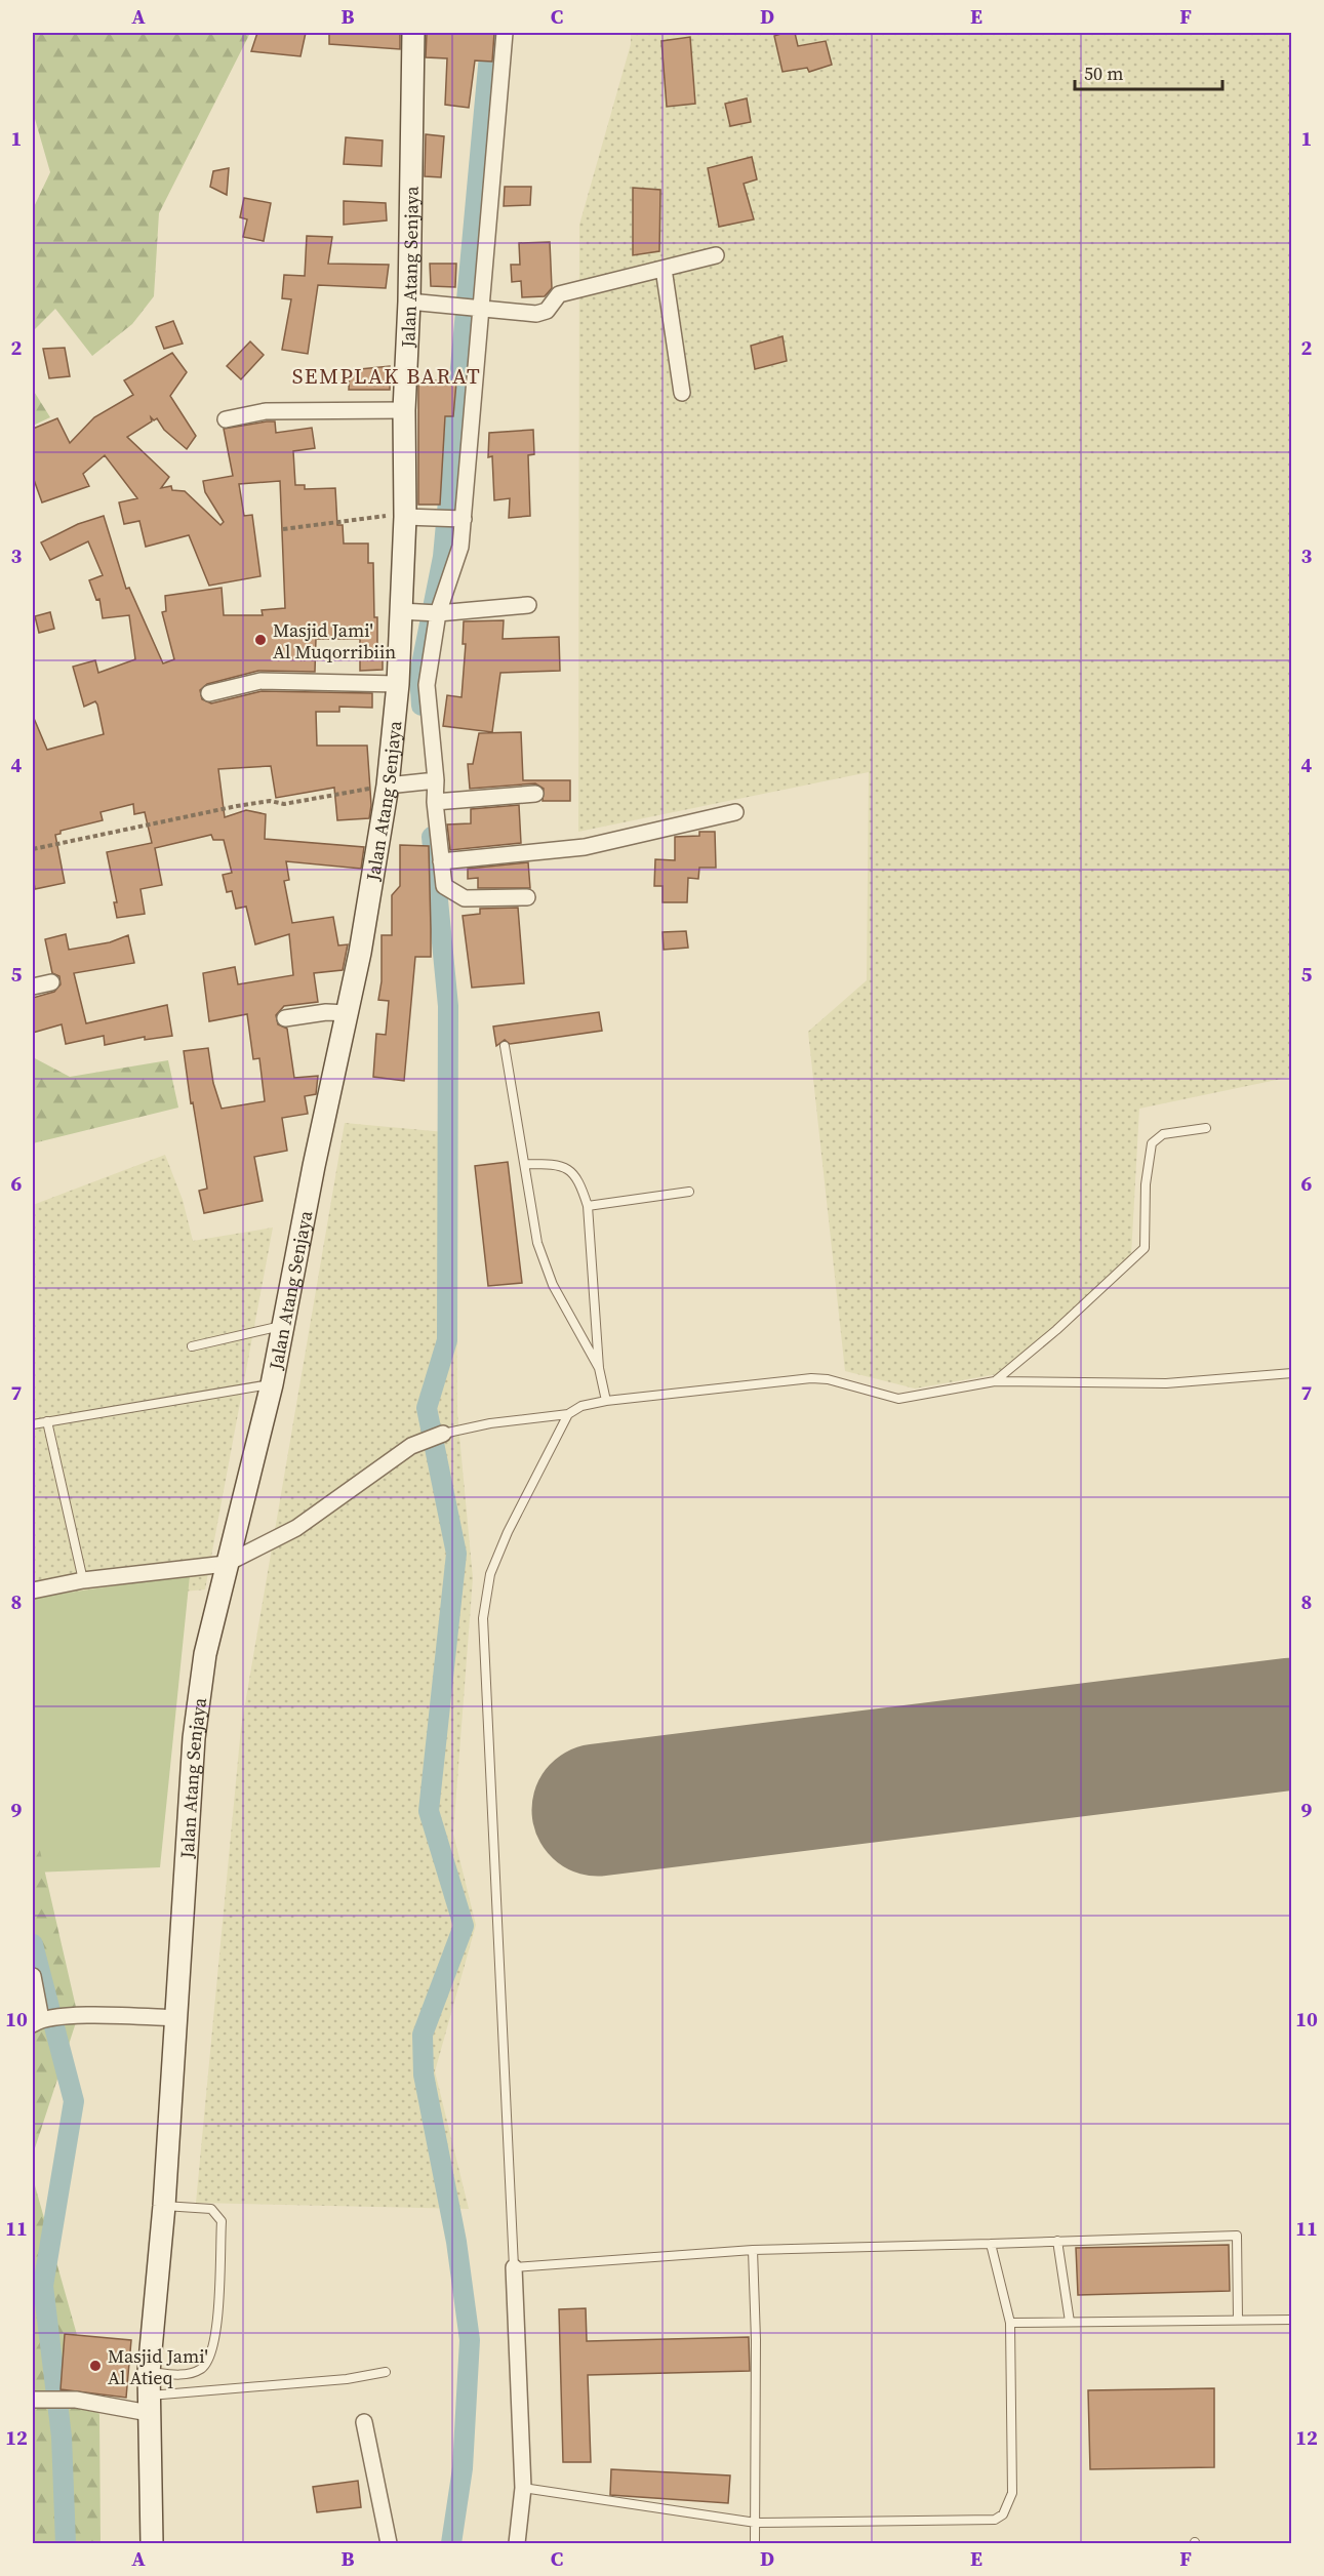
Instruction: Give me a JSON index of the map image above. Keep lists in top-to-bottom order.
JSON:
{
  "streets": {
    "main road": ["Jalan Atang Senjaya"]
  },
  "districts": ["SEMPLAK BARAT"],
  "places": ["Masjid Jami' Al Muqorribiin", "Masjid Jami' Al Atieq"],
  "scale_bar": "50 m",
  "grid": {
    "columns": [
      "A",
      "B",
      "C",
      "D",
      "E",
      "F"
    ],
    "rows": [
      "1",
      "2",
      "3",
      "4",
      "5",
      "6",
      "7",
      "8",
      "9",
      "10",
      "11",
      "12"
    ]
  }
}
